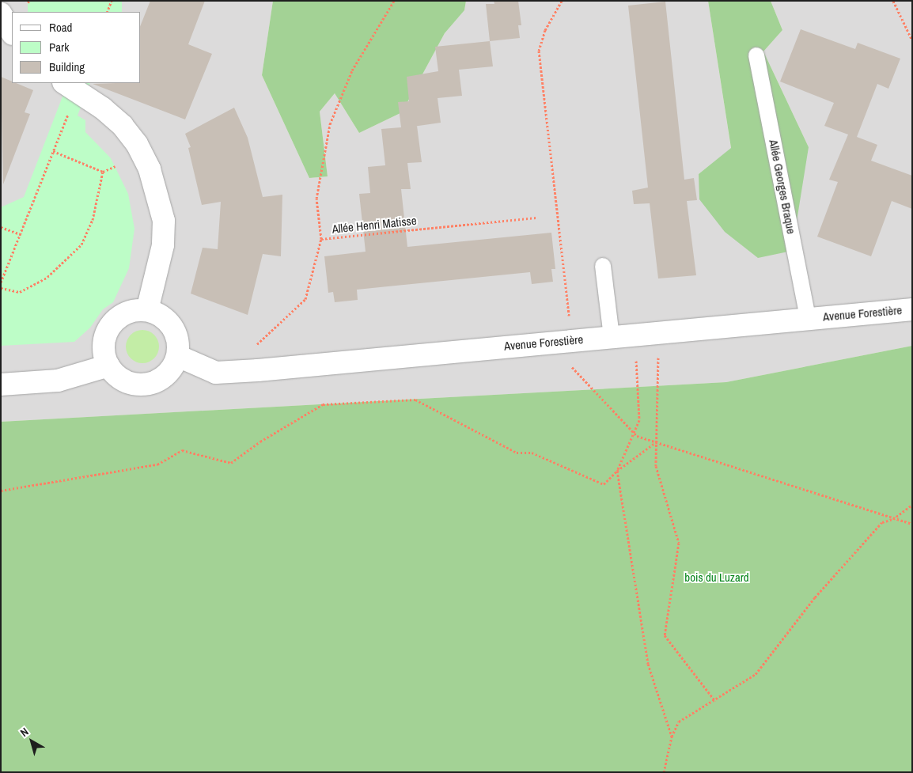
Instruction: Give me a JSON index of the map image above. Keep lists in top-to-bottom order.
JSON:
{
  "streets": {
    "street": ["Avenue Forestière"],
    "lane": ["Allée Georges Braque"],
    "path": ["Allée Henri Matisse"]
  },
  "crossings": [
    ["Allée Georges Braque", "Avenue Forestière"],
    ["Allée Henri Matisse", "Avenue Forestière"]
  ],
  "parks": ["bois du Luzard"],
  "legend": ["Road", "Park", "Building"],
  "north": "top left"
}
